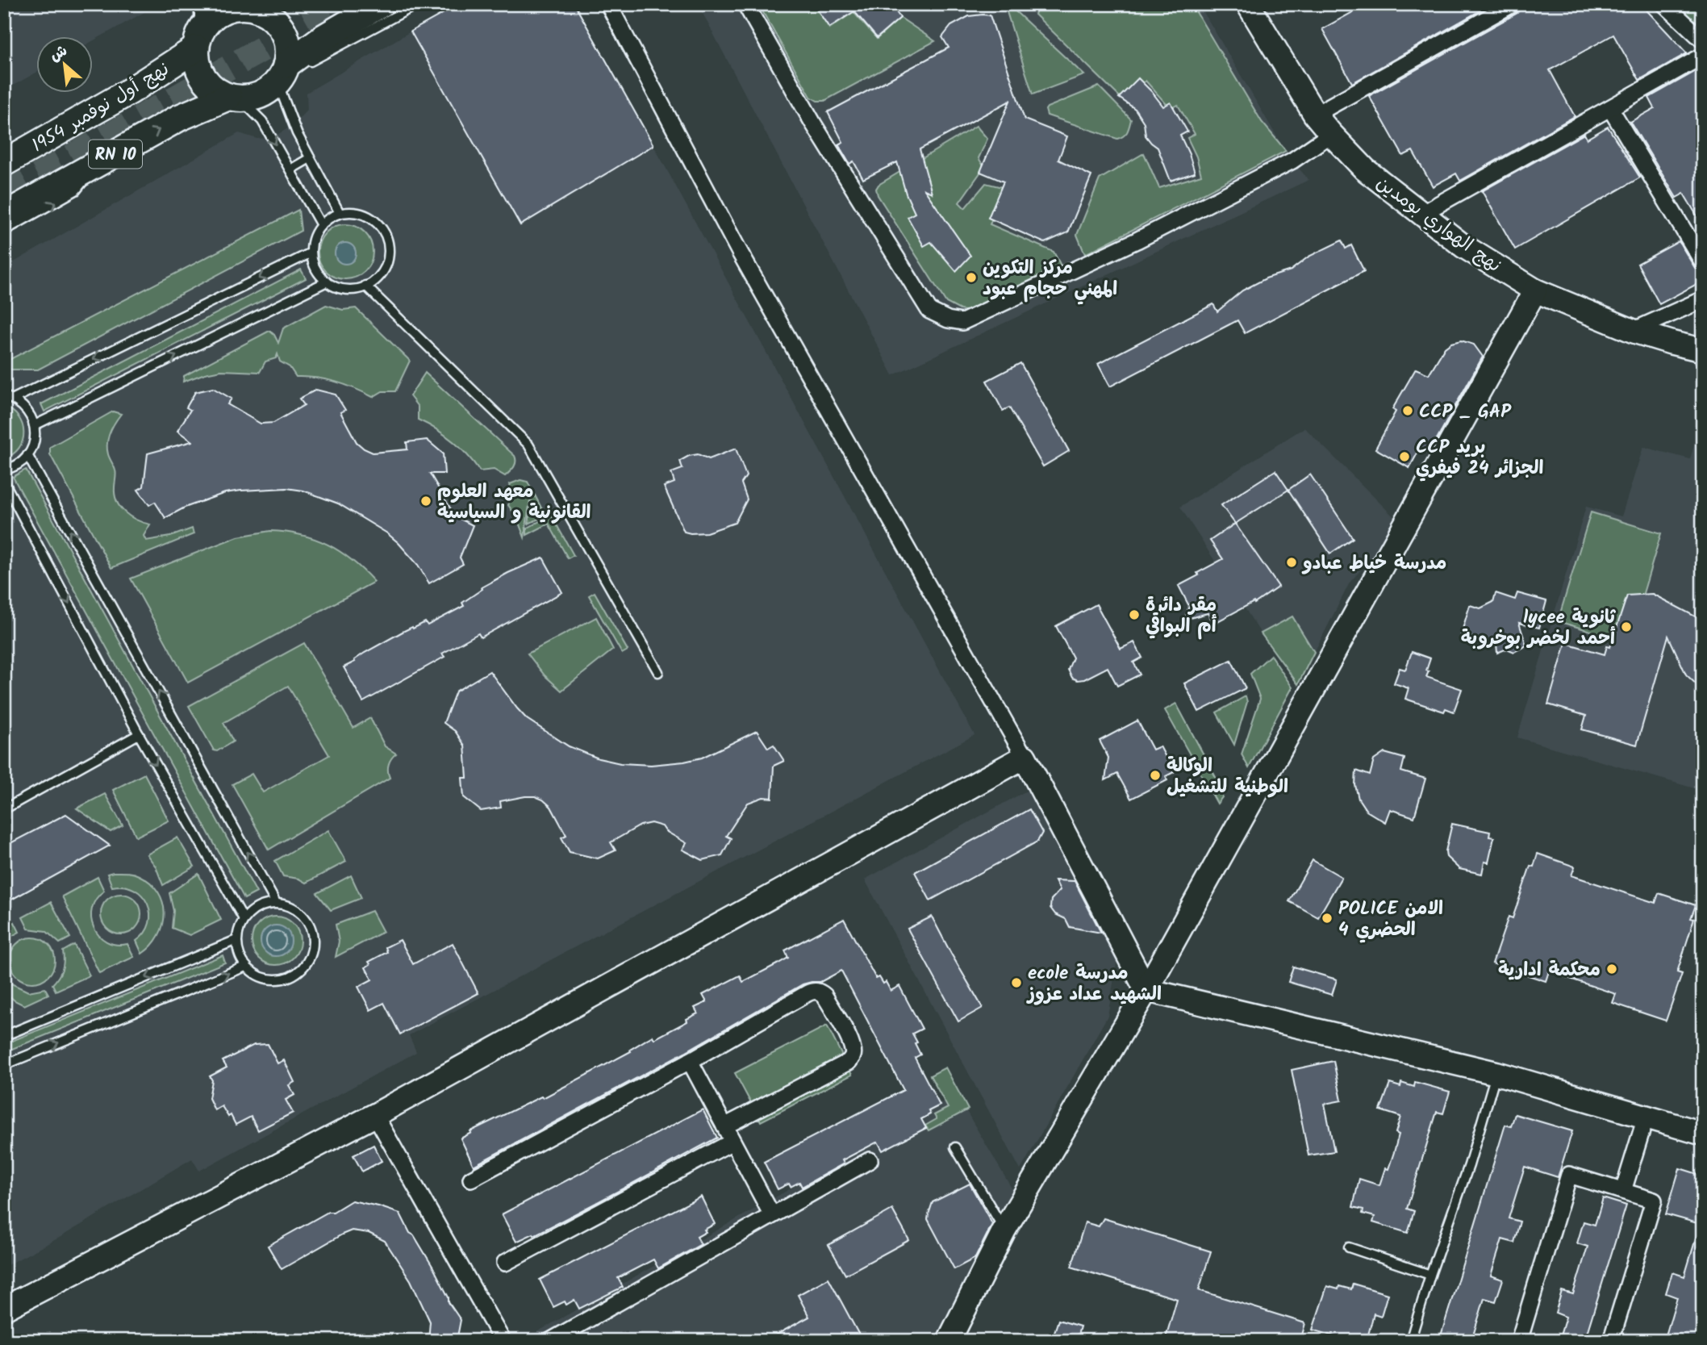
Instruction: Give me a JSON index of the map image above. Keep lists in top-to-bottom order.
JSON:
{
  "streets": {
    "main road": ["نهج أول نوفمبر 1954", "RN 10"],
    "street": ["نهج الهواري بومدين"]
  },
  "crossings": [
    ["نهج أول نوفمبر 1954", "RN 10"]
  ],
  "places": [
    "مركز التكوين المهني حجام عبود",
    "CCP _ GAP",
    "CCP بريد الجزائر 24 فيفري",
    "معهد العلوم القانونية و السياسية",
    "مدرسة خياط عبادو",
    "مقر دائرة أم البواقي",
    "lycee ثانوية أحمد لخضر بوخروبة",
    "الوكالة الوطنية للتشغيل",
    "POLICE الامن الحضري 4",
    "محكمة ادارية",
    "ecole مدرسة الشهيد عداد عزوز"
  ],
  "north": "top left"
}
